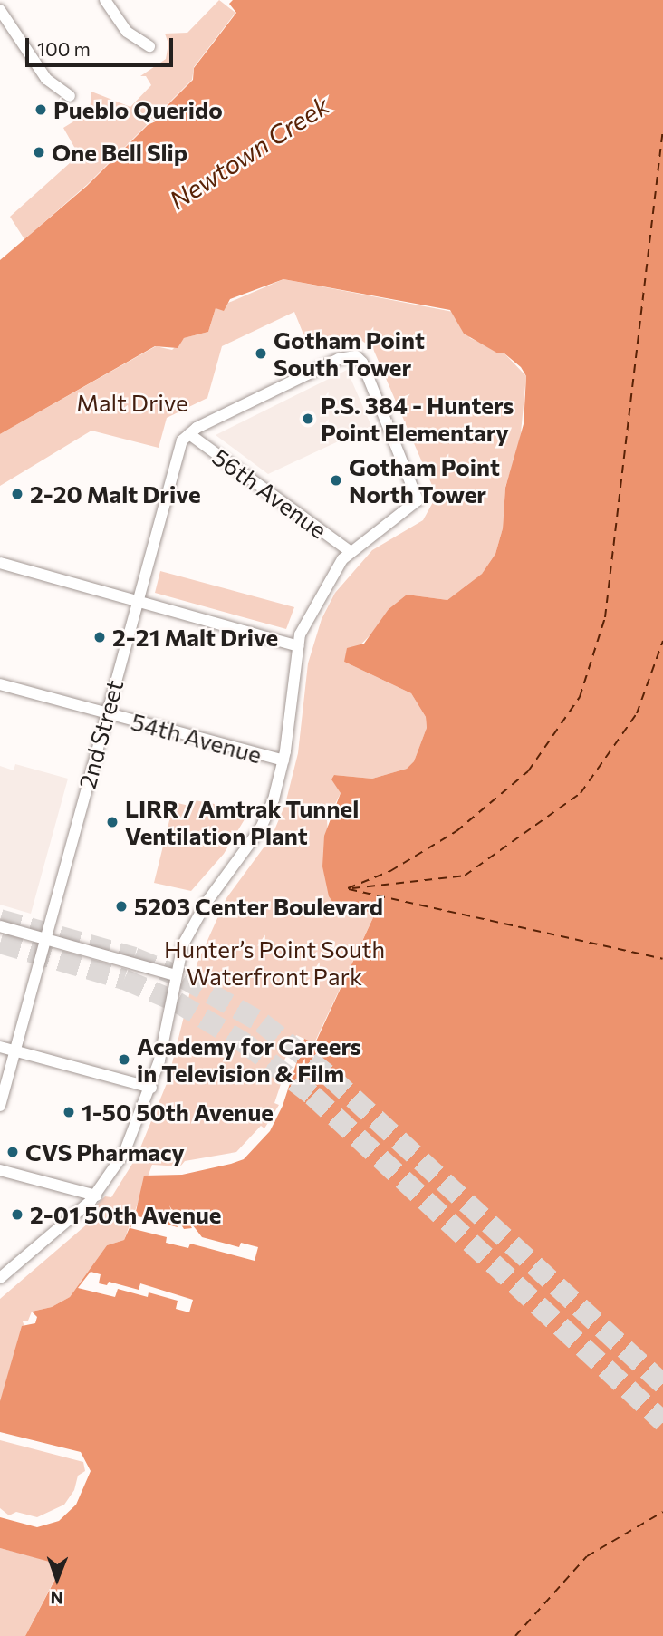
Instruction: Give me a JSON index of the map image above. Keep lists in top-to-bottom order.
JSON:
{
  "streets": {
    "street": ["56th Avenue", "2nd Street", "54th Avenue"]
  },
  "crossings": [
    ["56th Avenue", "2nd Street"],
    ["2nd Street", "54th Avenue"]
  ],
  "water": ["Newtown Creek"],
  "parks": ["Malt Drive", "Hunter’s Point South Waterfront Park"],
  "places": [
    "Pueblo Querido",
    "One Bell Slip",
    "Gotham Point South Tower",
    "P.S. 384 - Hunters Point Elementary",
    "Gotham Point North Tower",
    "2-20 Malt Drive",
    "2-21 Malt Drive",
    "LIRR / Amtrak Tunnel Ventilation Plant",
    "5203 Center Boulevard",
    "Academy for Careers in Television & Film",
    "1-50 50th Avenue",
    "CVS Pharmacy",
    "2-01 50th Avenue"
  ],
  "scale_bar": "100 m",
  "north": "bottom"
}
